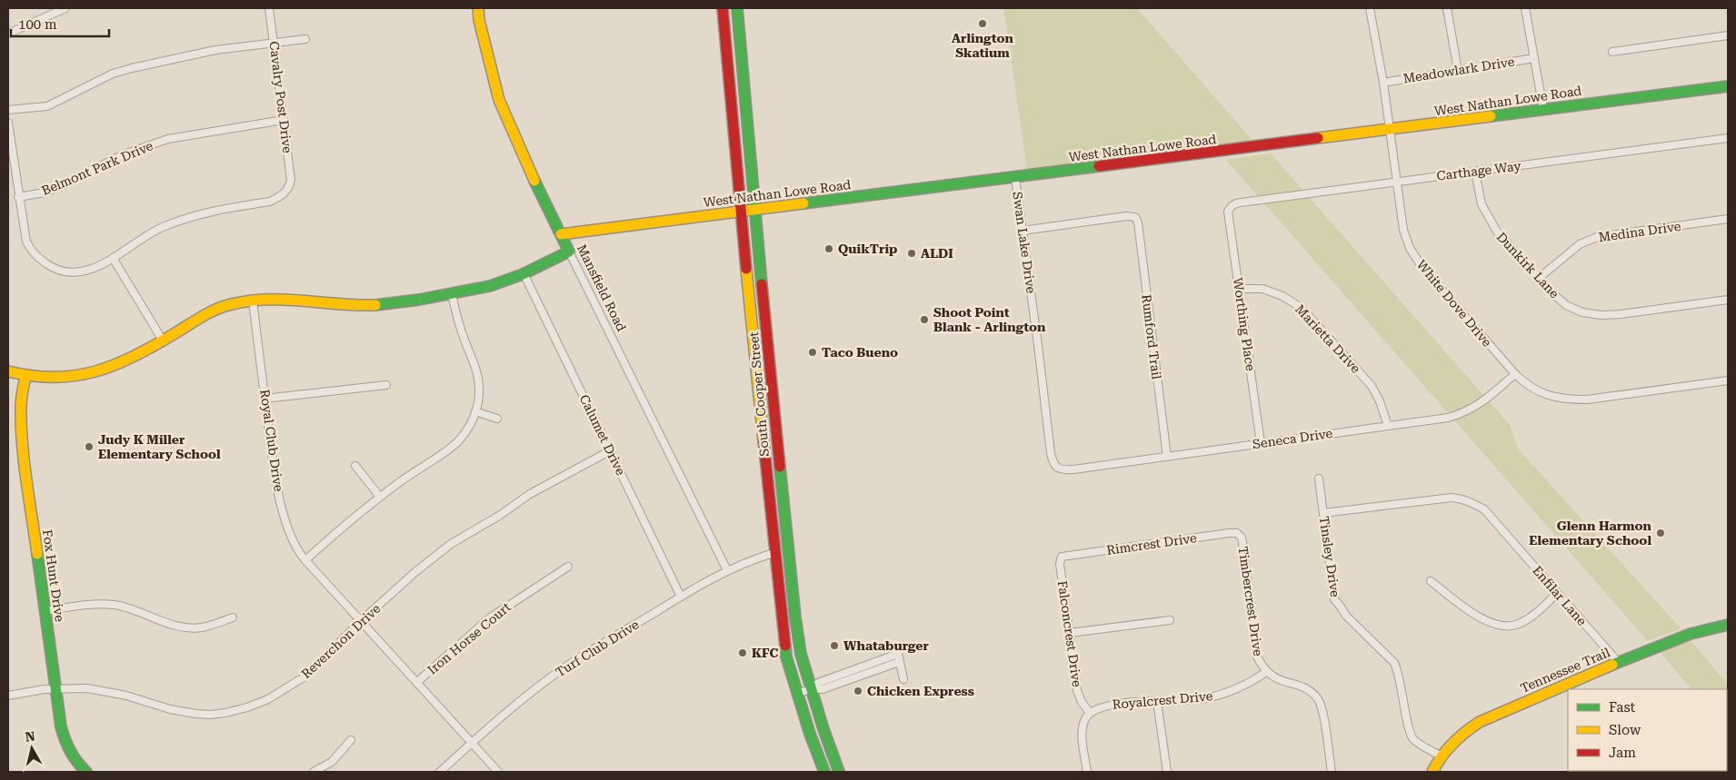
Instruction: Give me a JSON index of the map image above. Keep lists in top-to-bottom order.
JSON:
{
  "streets": {
    "street": [
      "Meadowlark Drive",
      "Cavalry Post Drive",
      "West Nathan Lowe Road",
      "Belmont Park Drive",
      "Carthage Way",
      "Medina Drive",
      "Swan Lake Drive",
      "Dunkirk Lane",
      "Mansfield Road",
      "White Dove Drive",
      "Worthing Place",
      "Rumford Trail",
      "Marietta Drive",
      "South Cooper Street",
      "Calumet Drive",
      "Seneca Drive",
      "Royal Club Drive",
      "Rimcrest Drive",
      "Tinsley Drive",
      "Fox Hunt Drive",
      "Enfilar Lane",
      "Timbercrest Drive",
      "Falconcrest Drive",
      "Iron Horse Court",
      "Reverchon Drive",
      "Turf Club Drive",
      "Tennessee Trail",
      "Royalcrest Drive"
    ]
  },
  "crossings": [
    ["Meadowlark Drive", "White Dove Drive"],
    ["Cavalry Post Drive", "Belmont Park Drive"],
    ["West Nathan Lowe Road", "Swan Lake Drive"],
    ["West Nathan Lowe Road", "Mansfield Road"],
    ["West Nathan Lowe Road", "White Dove Drive"],
    ["West Nathan Lowe Road", "South Cooper Street"],
    ["Carthage Way", "Dunkirk Lane"],
    ["Carthage Way", "White Dove Drive"],
    ["Carthage Way", "Worthing Place"],
    ["Medina Drive", "Dunkirk Lane"],
    ["Swan Lake Drive", "Rumford Trail"],
    ["Swan Lake Drive", "Seneca Drive"],
    ["Mansfield Road", "Turf Club Drive"],
    ["White Dove Drive", "Seneca Drive"],
    ["Worthing Place", "Marietta Drive"],
    ["Worthing Place", "Seneca Drive"],
    ["Rumford Trail", "Seneca Drive"],
    ["Marietta Drive", "Seneca Drive"],
    ["South Cooper Street", "Turf Club Drive"],
    ["Calumet Drive", "Reverchon Drive"],
    ["Calumet Drive", "Turf Club Drive"],
    ["Royal Club Drive", "Iron Horse Court"],
    ["Royal Club Drive", "Reverchon Drive"],
    ["Royal Club Drive", "Turf Club Drive"],
    ["Rimcrest Drive", "Timbercrest Drive"],
    ["Rimcrest Drive", "Falconcrest Drive"],
    ["Tinsley Drive", "Enfilar Lane"],
    ["Tinsley Drive", "Tennessee Trail"],
    ["Fox Hunt Drive", "Reverchon Drive"],
    ["Enfilar Lane", "Tennessee Trail"],
    ["Timbercrest Drive", "Royalcrest Drive"],
    ["Falconcrest Drive", "Royalcrest Drive"]
  ],
  "places": [
    "Arlington Skatium",
    "QuikTrip",
    "ALDI",
    "Shoot Point Blank - Arlington",
    "Taco Bueno",
    "Judy K Miller Elementary School",
    "Glenn Harmon Elementary School",
    "Whataburger",
    "KFC",
    "Chicken Express"
  ],
  "legend": ["Fast", "Slow", "Jam"],
  "scale_bar": "100 m",
  "north": "top"
}
